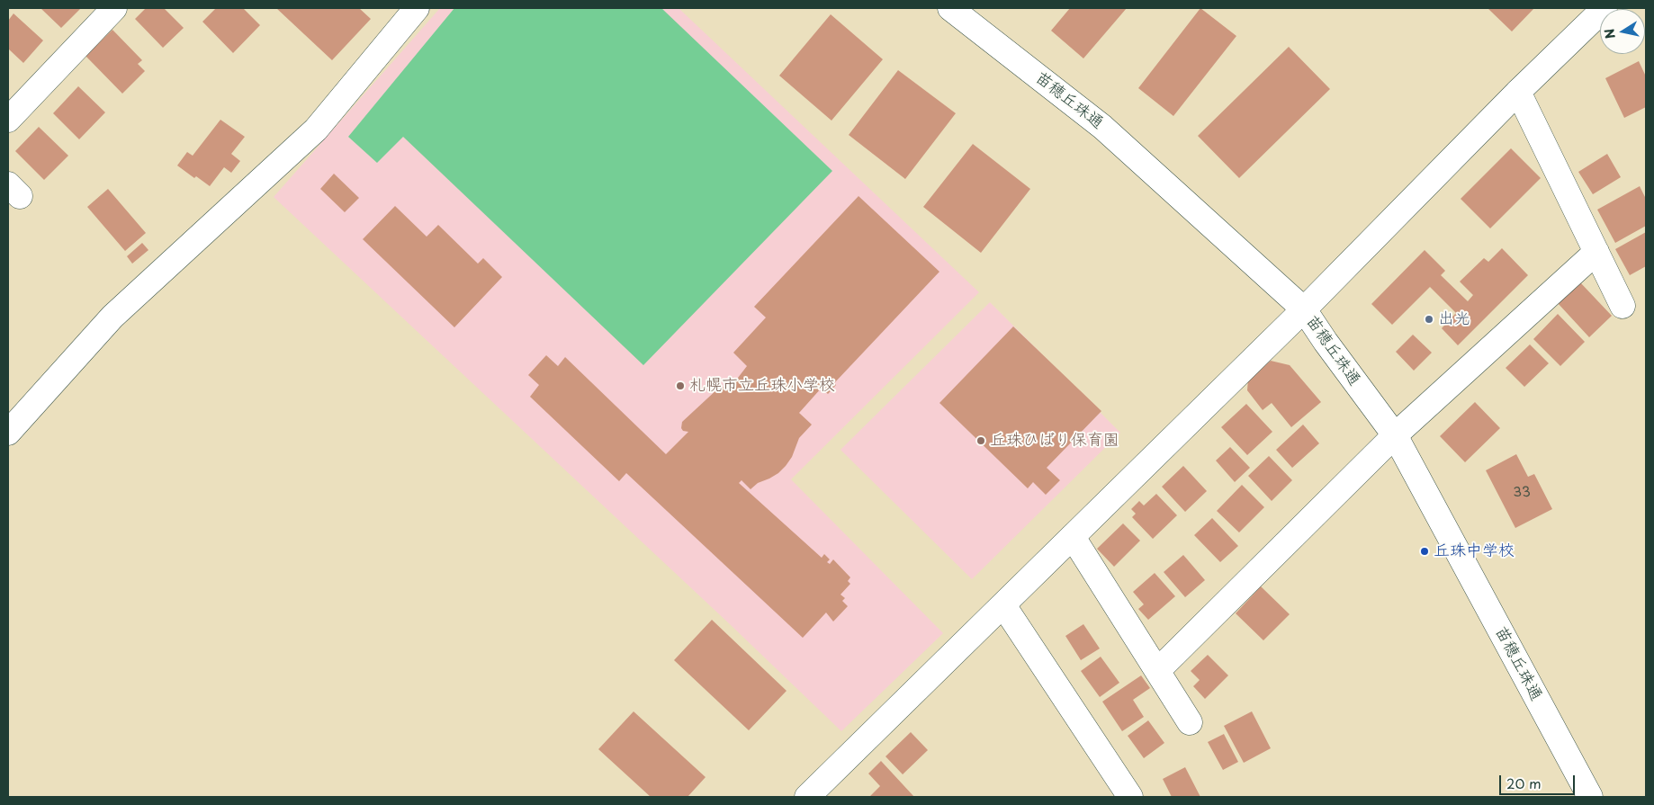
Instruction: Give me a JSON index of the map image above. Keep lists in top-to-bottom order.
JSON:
{
  "streets": {
    "street": ["苗穂丘珠通"]
  },
  "places": [
    "出光",
    "札幌市立丘珠小学校",
    "丘珠ひばり保育園",
    "丘珠中学校"
  ],
  "house_numbers": ["33"],
  "scale_bar": "20 m",
  "north": "left"
}
